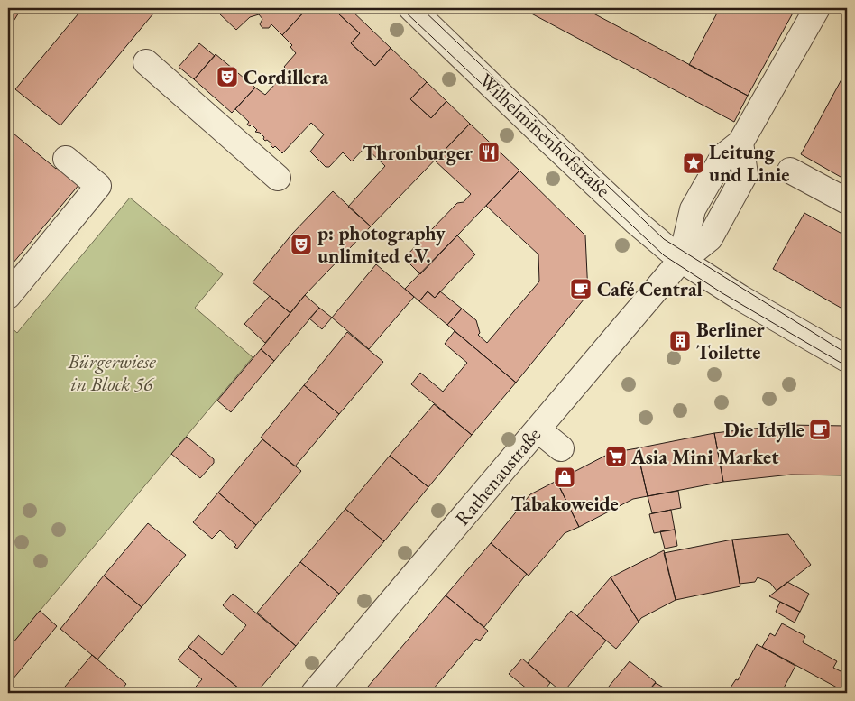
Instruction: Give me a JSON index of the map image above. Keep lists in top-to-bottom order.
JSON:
{
  "streets": {
    "street": ["Wilhelminenhofstraße", "Rathenaustraße"]
  },
  "crossings": [
    ["Wilhelminenhofstraße", "Rathenaustraße"]
  ],
  "parks": ["Bürgerwiese in Block 56"],
  "places": {
    "theatre": ["Cordillera", "p: photography unlimited e.V."],
    "restaurant": ["Thronburger"],
    "place": ["Leitung und Linie"],
    "cafe": ["Café Central", "Die Idylle"],
    "building": ["Berliner Toilette"],
    "supermarket": ["Asia Mini Market"],
    "shop": ["Tabakoweide"]
  }
}
